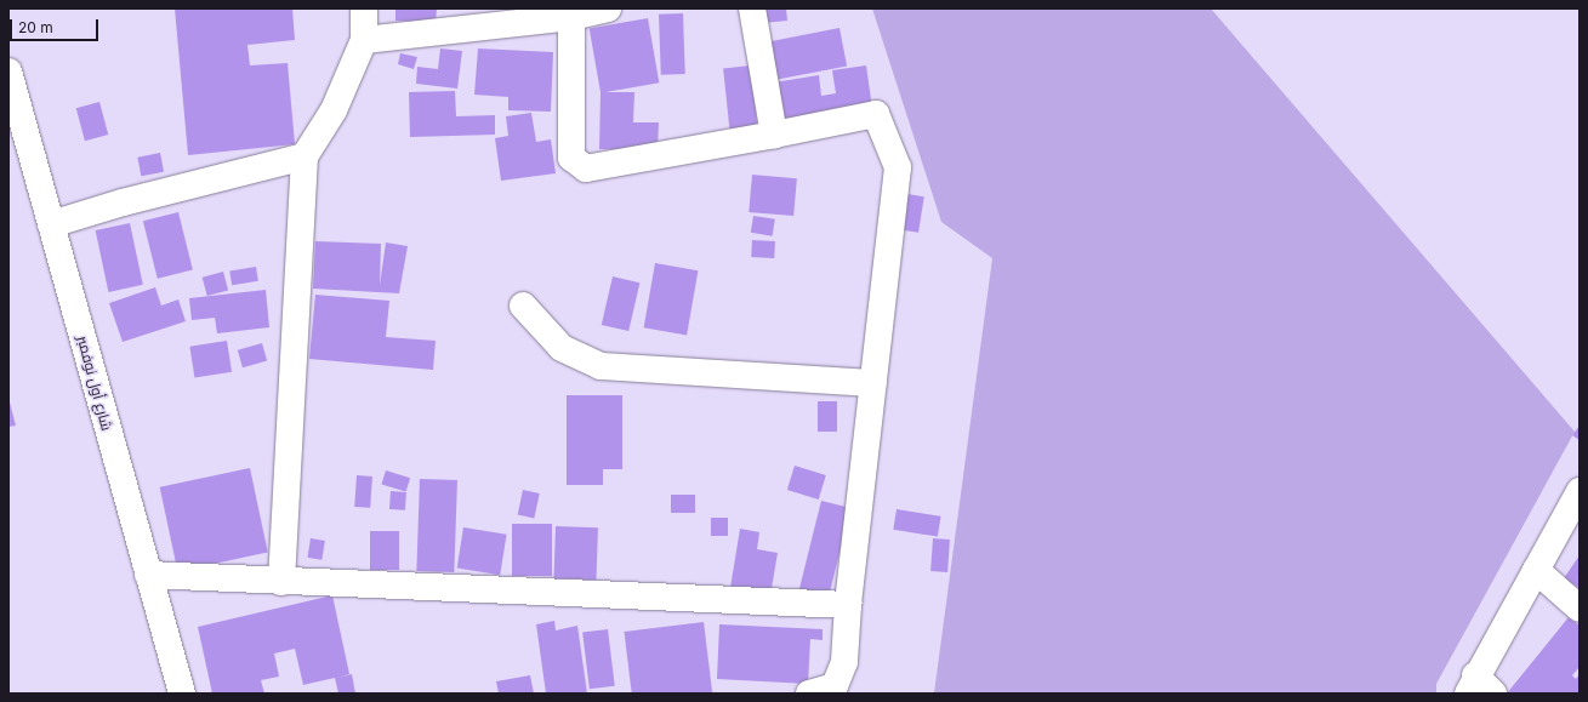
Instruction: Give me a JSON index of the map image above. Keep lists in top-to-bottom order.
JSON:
{
  "streets": {
    "street": ["شارع أول نوفمبر"]
  },
  "scale_bar": "20 m"
}
